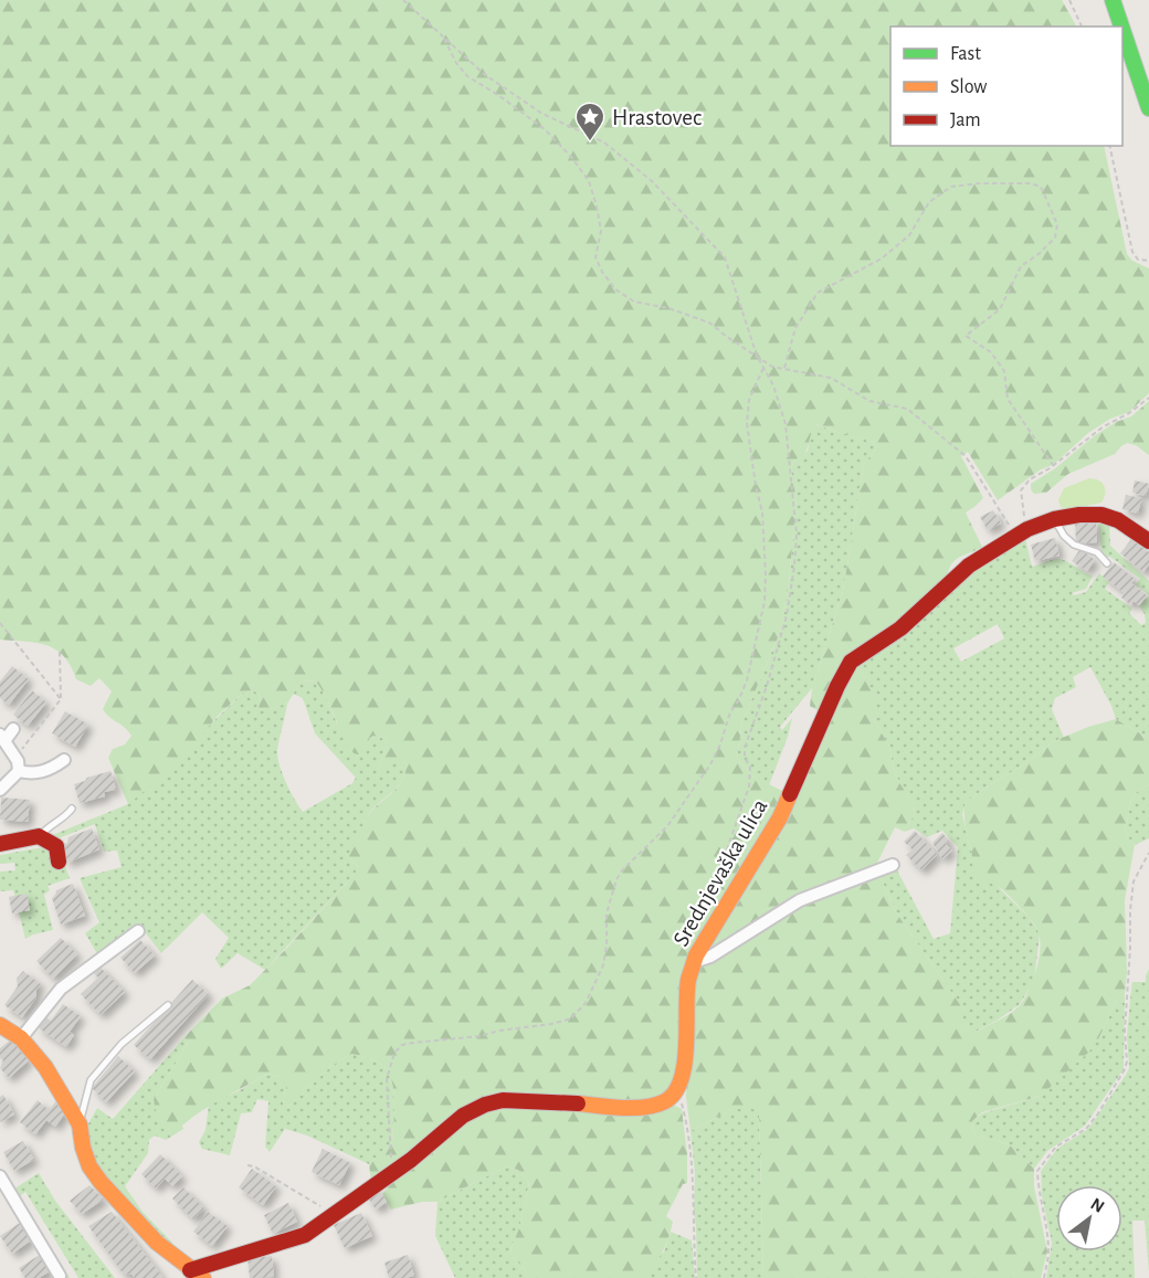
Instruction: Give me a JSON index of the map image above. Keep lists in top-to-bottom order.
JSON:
{
  "streets": {
    "main road": ["Srednjevaška ulica"]
  },
  "places": {
    "place": ["Hrastovec"]
  },
  "legend": ["Fast", "Slow", "Jam"],
  "north": "top right"
}
